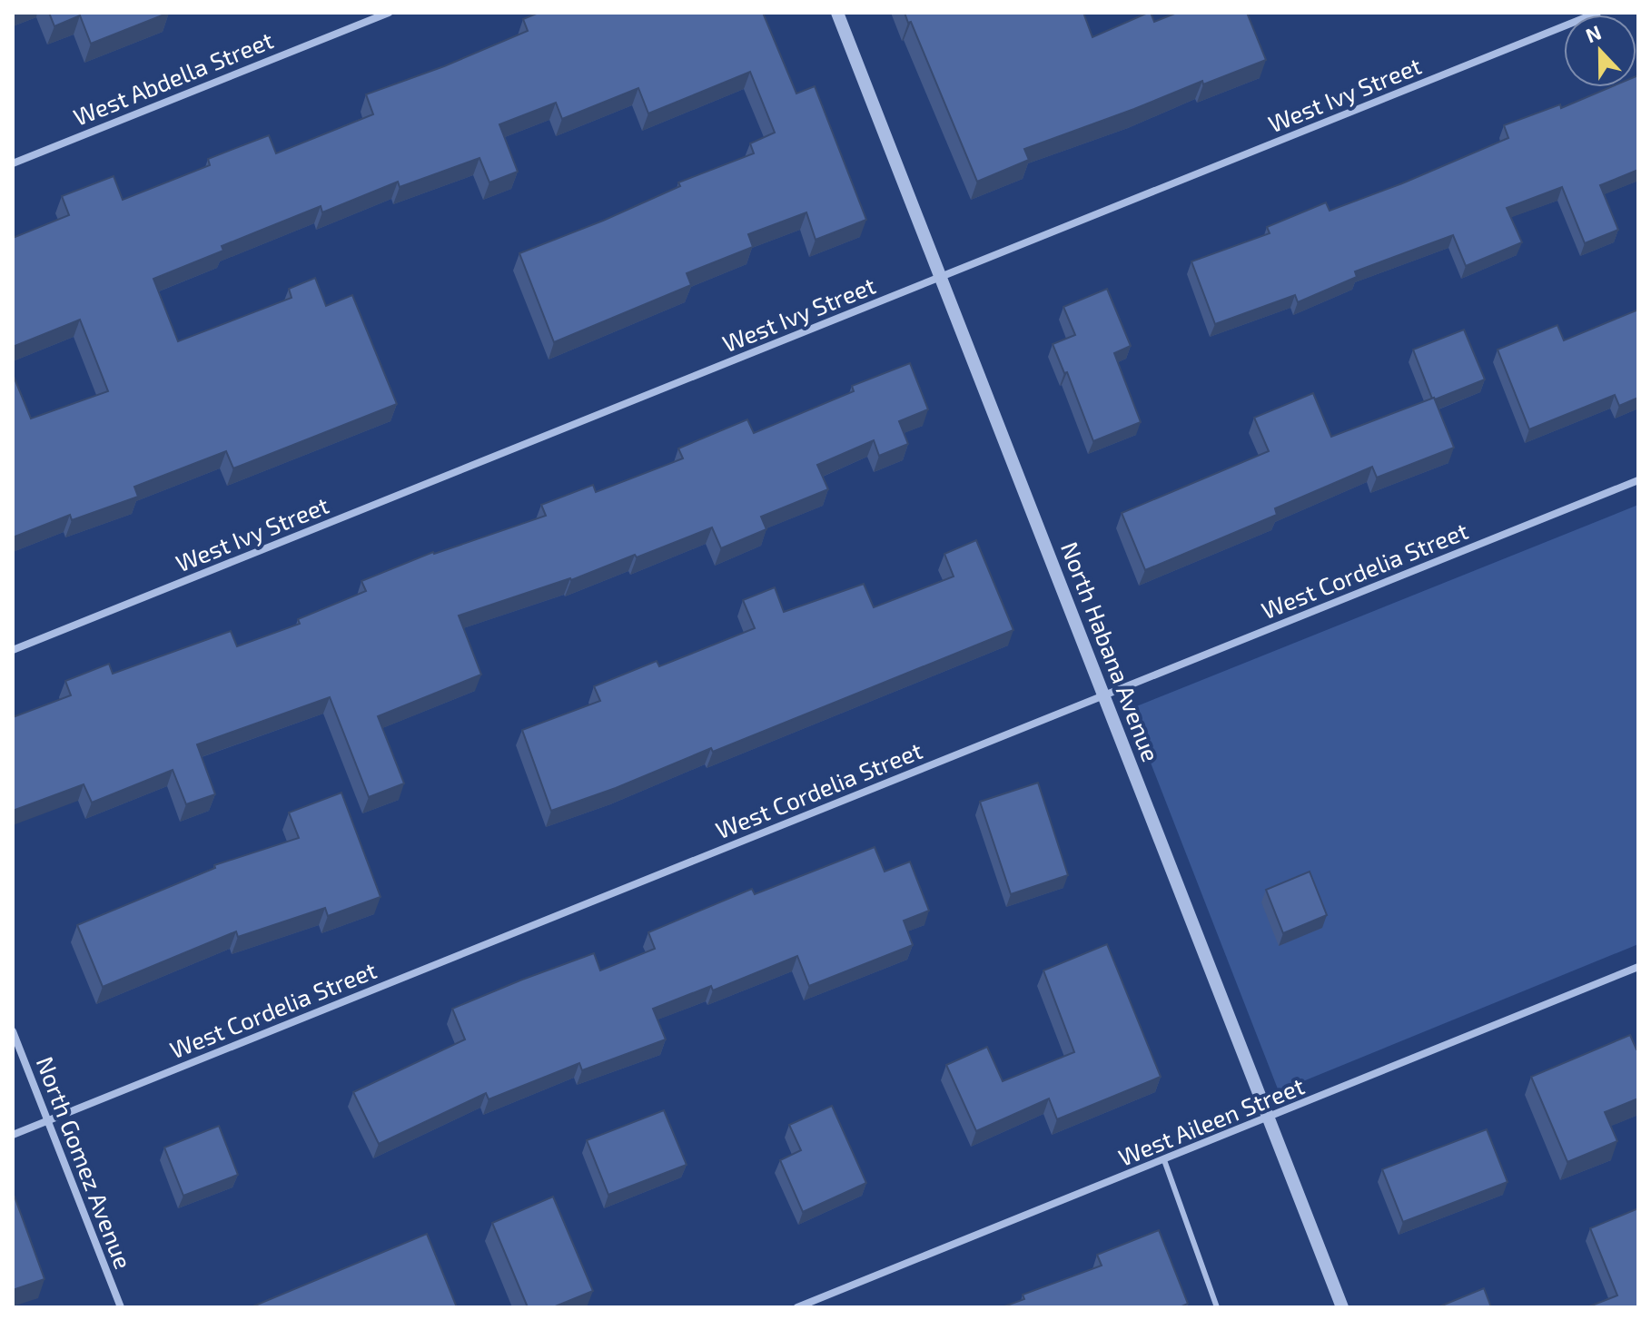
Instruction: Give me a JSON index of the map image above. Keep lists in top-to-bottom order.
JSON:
{
  "streets": {
    "street": [
      "West Abdella Street",
      "West Ivy Street",
      "West Cordelia Street",
      "North Habana Avenue",
      "West Aileen Street",
      "North Gomez Avenue"
    ]
  },
  "crossings": [
    ["West Ivy Street", "North Habana Avenue"],
    ["West Cordelia Street", "North Habana Avenue"],
    ["West Cordelia Street", "North Gomez Avenue"],
    ["North Habana Avenue", "West Aileen Street"]
  ],
  "north": "top"
}
